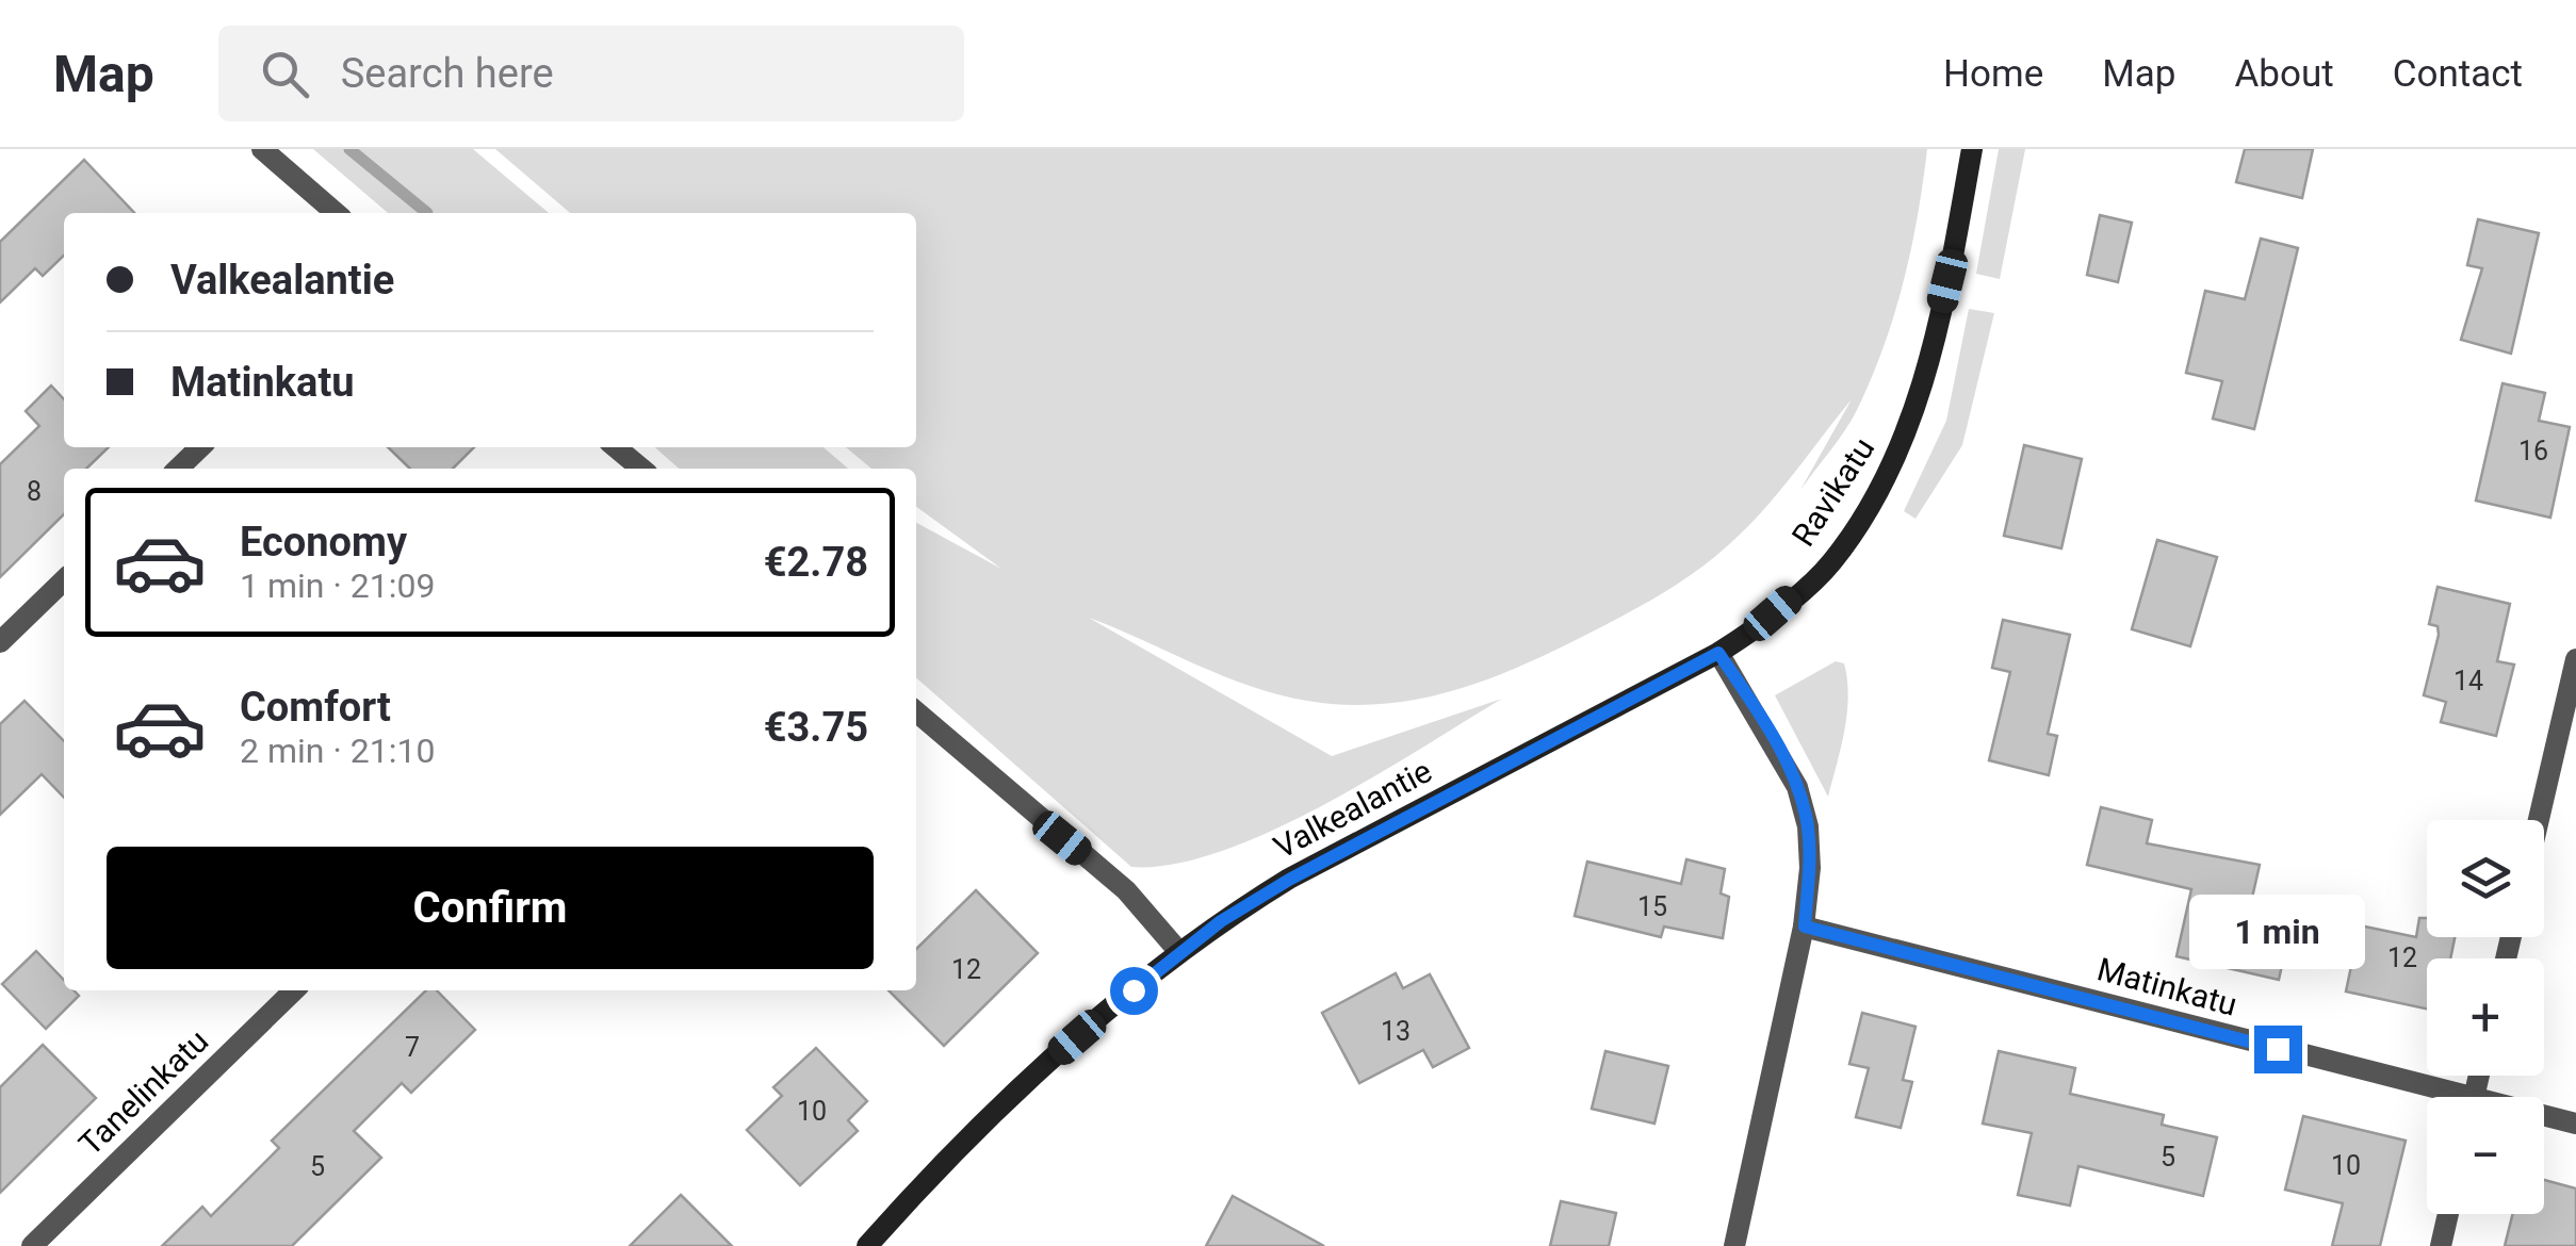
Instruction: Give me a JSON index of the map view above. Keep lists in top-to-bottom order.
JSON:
{
  "streets": {
    "street": [
      "Ravikatu",
      "Valkealantie",
      "Matinkatu",
      "Tanelinkatu"
    ]
  },
  "crossings": [
    ["Ravikatu", "Valkealantie"]
  ],
  "house_numbers": [
    "16",
    "8",
    "14",
    "15",
    "12",
    "12",
    "13",
    "7",
    "10",
    "5",
    "10",
    "5"
  ],
  "page": {
    "header": "Map",
    "search": "Search here",
    "nav": [
      "Home",
      "Map",
      "About",
      "Contact"
    ],
    "banner": ["Valkealantie", "Matinkatu"],
    "list": [
      {
        "name": "Economy",
        "note": "1 min · 21:09",
        "value": "€2.78"
      },
      {
        "name": "Comfort",
        "note": "2 min · 21:10",
        "value": "€3.75"
      }
    ],
    "map_buttons": ["+", "−"],
    "buttons": "Confirm",
    "bubble": "1 min"
  }
}
